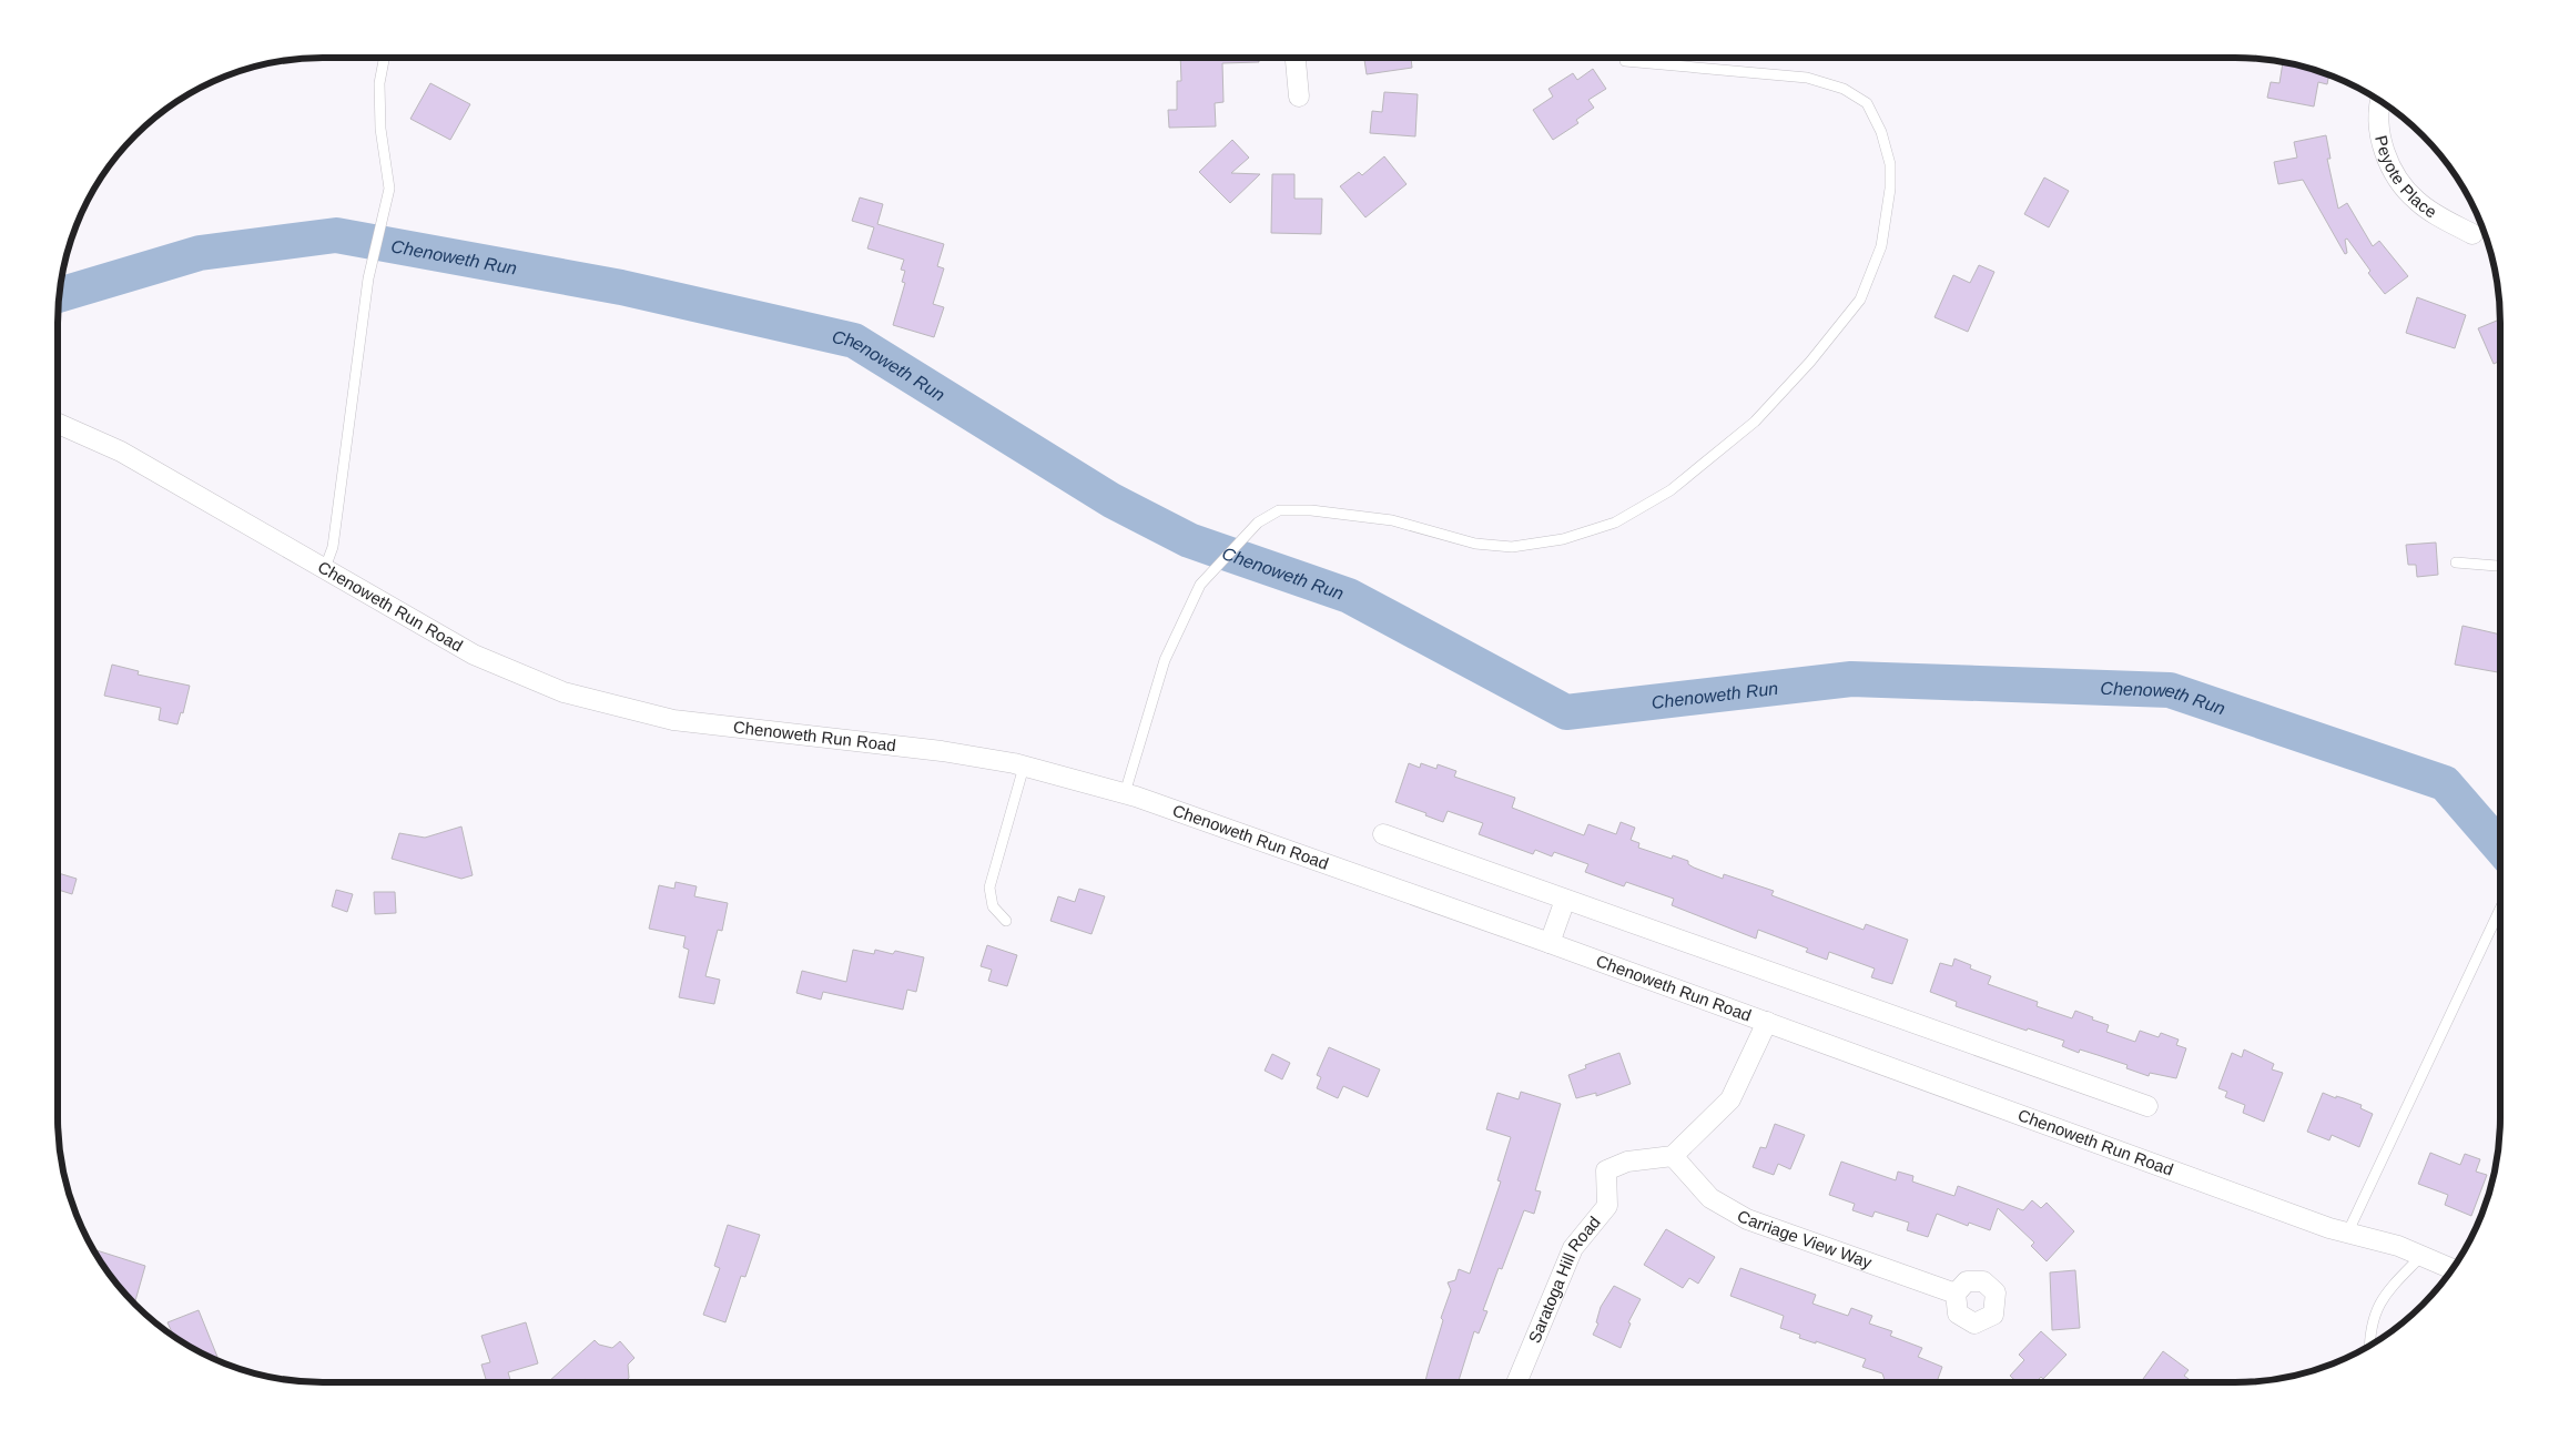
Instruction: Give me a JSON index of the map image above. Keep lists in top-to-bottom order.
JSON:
{
  "streets": {
    "street": [
      "Peyote Place",
      "Chenoweth Run Road",
      "Carriage View Way",
      "Saratoga Hill Road"
    ]
  },
  "crossings": [
    ["Carriage View Way", "Saratoga Hill Road"]
  ],
  "water": ["Chenoweth Run"]
}
